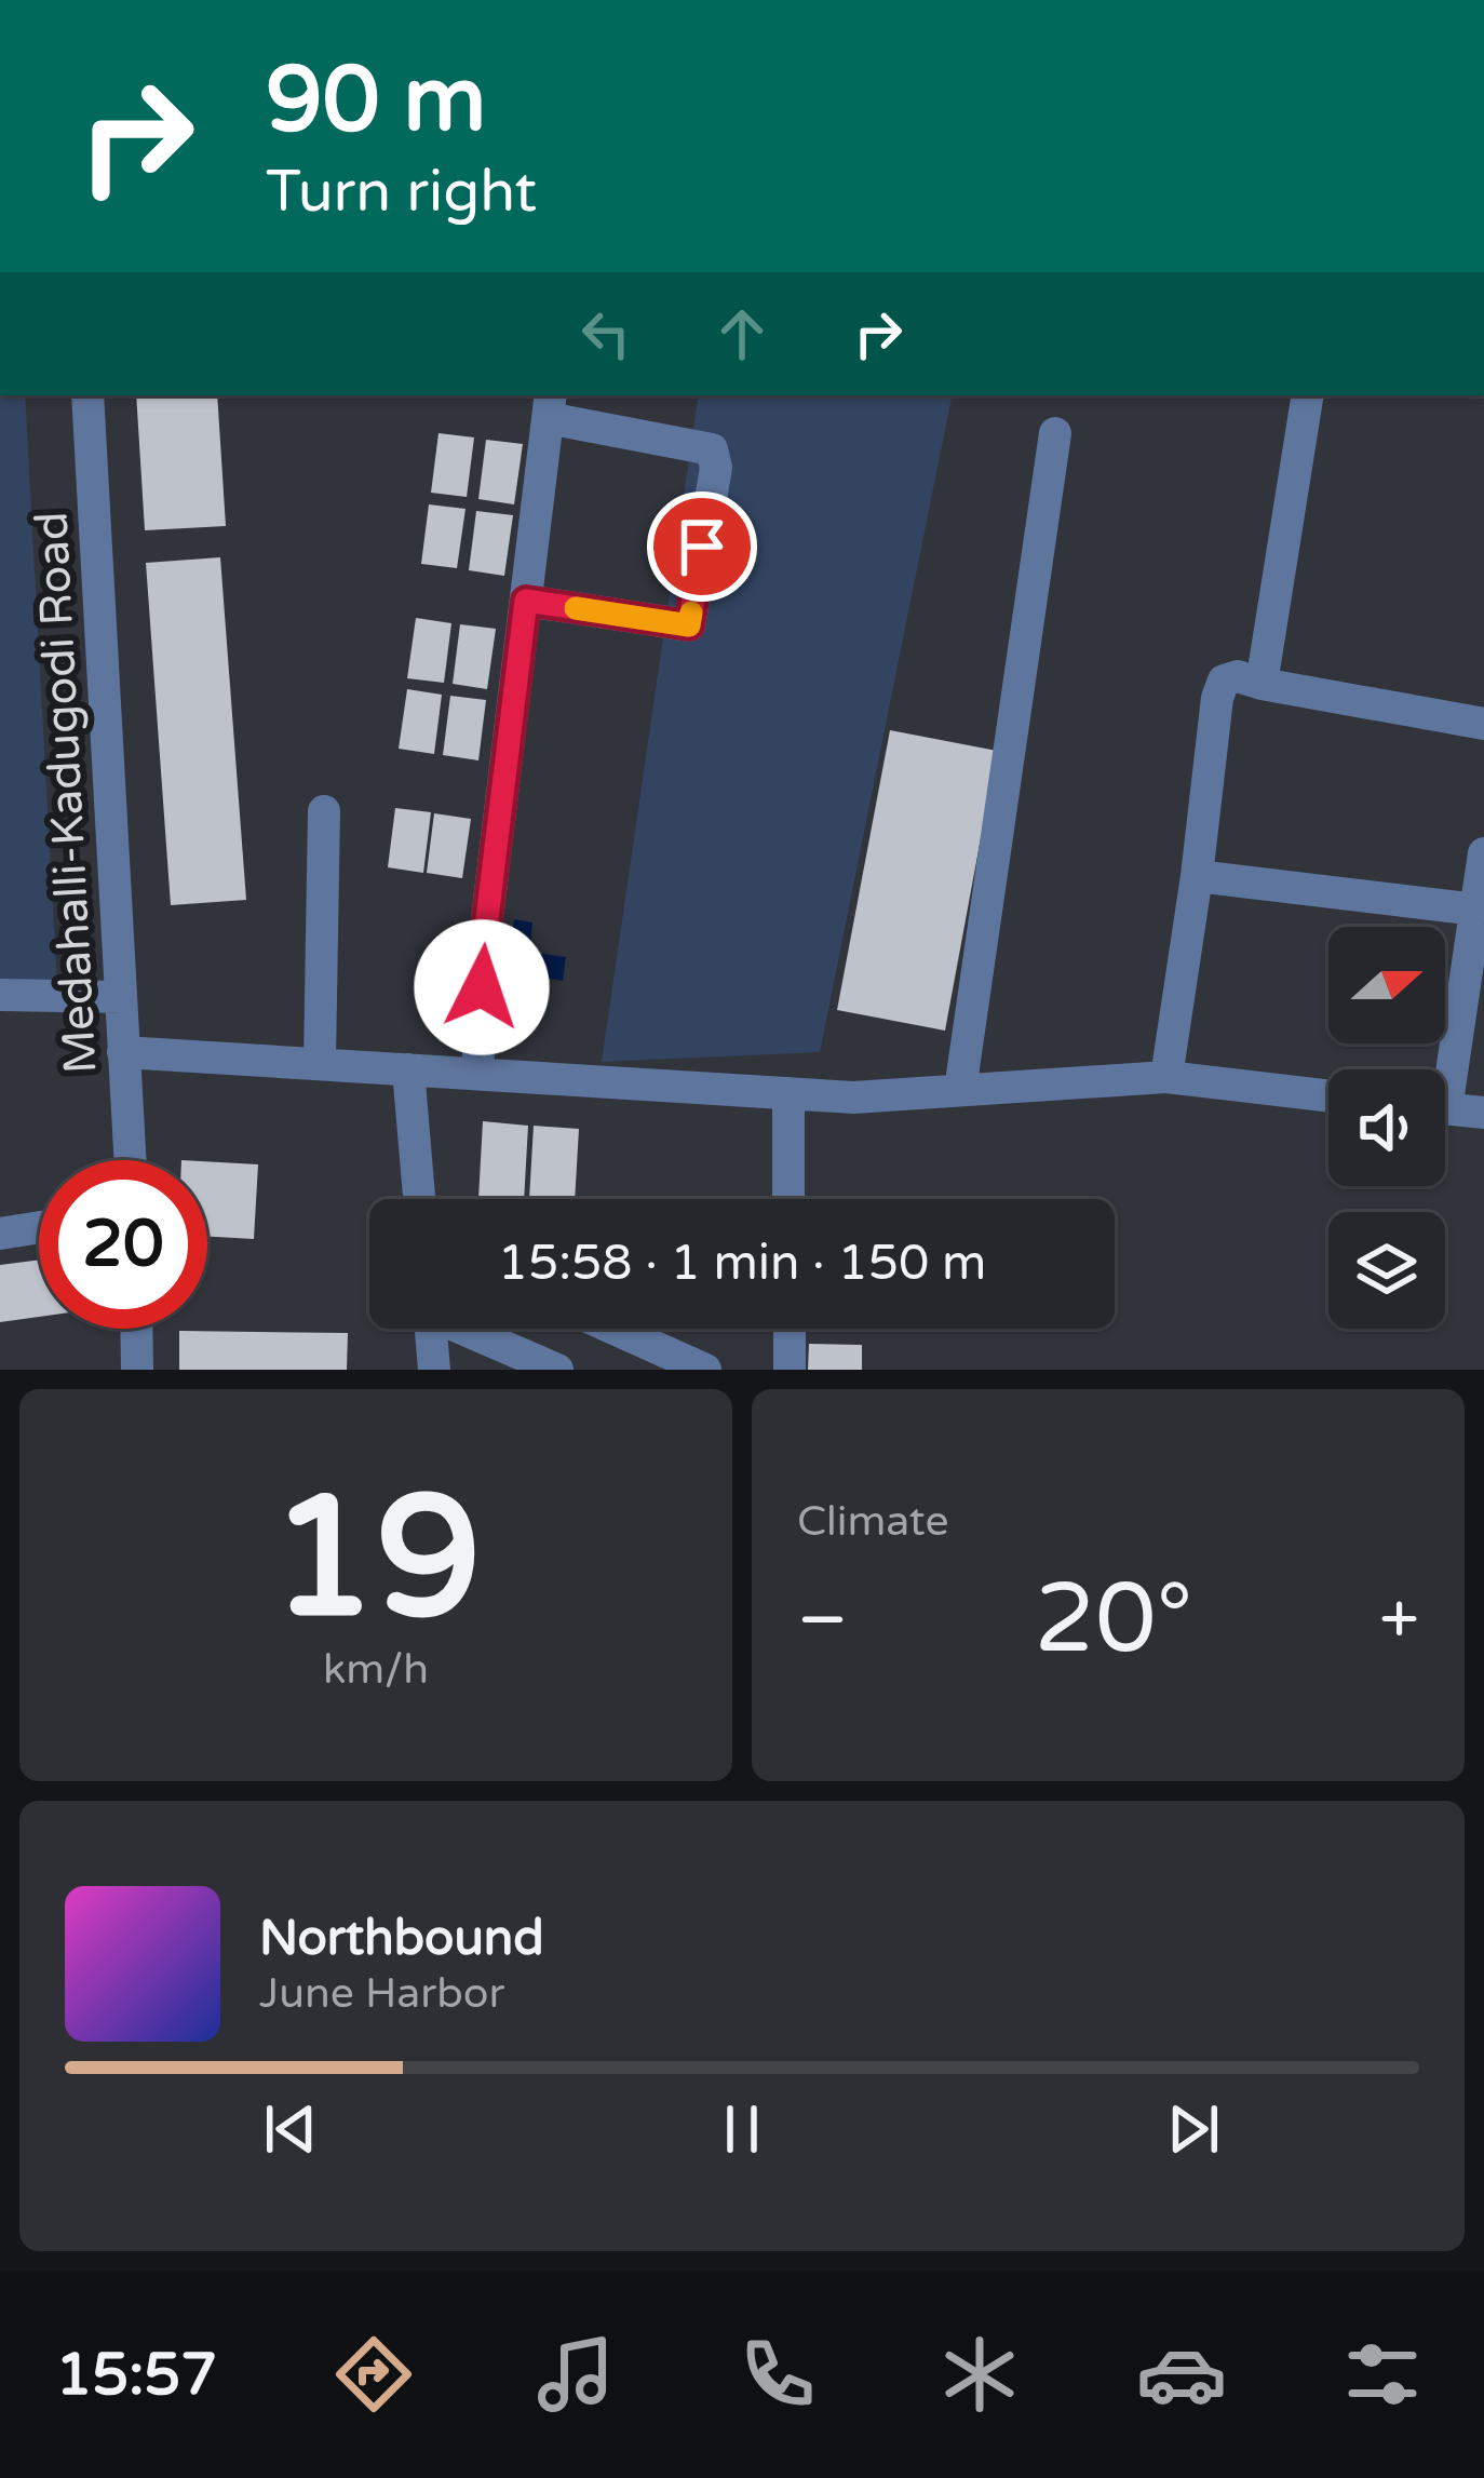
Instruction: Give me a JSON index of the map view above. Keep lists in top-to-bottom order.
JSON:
{
  "streets": {
    "street": ["Medahalli-Kadugodi Road"]
  },
  "north": "right",
  "page": {
    "turn": ["90 m", "Turn right"],
    "limit": "20",
    "trip": "15:58 · 1 min · 150 m",
    "tile": [
      ["19", "km/h"],
      "Climate"
    ],
    "heat": ["−", "20°", "+"],
    "song": ["Northbound", "June Harbor"],
    "tabs": "15:57"
  }
}
